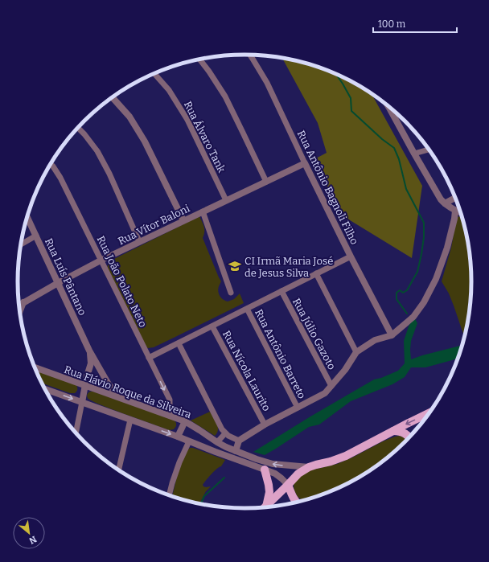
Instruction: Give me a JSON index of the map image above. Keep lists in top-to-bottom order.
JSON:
{
  "streets": {
    "street": [
      "Rua Álvaro Tank",
      "Rua Antônio Bagnoli Filho",
      "Rua Vítor Baloni",
      "Rua Luís Pântano",
      "Rua João Polato Neto",
      "Rua Júlio Gazoto",
      "Rua Antônio Barreto",
      "Rua Nícola Laurito",
      "Rua Flávio Roque da Silveira"
    ]
  },
  "crossings": [
    ["Rua Álvaro Tank", "Rua Vítor Baloni"],
    ["Rua Antônio Bagnoli Filho", "Rua Vítor Baloni"],
    ["Rua Vítor Baloni", "Rua Luís Pântano"],
    ["Rua Vítor Baloni", "Rua João Polato Neto"],
    ["Rua Luís Pântano", "Rua Flávio Roque da Silveira"],
    ["Rua João Polato Neto", "Rua Flávio Roque da Silveira"]
  ],
  "places": {
    "school or university": ["CI Irmã Maria José de Jesus Silva"]
  },
  "scale_bar": "100 m",
  "north": "bottom right"
}
